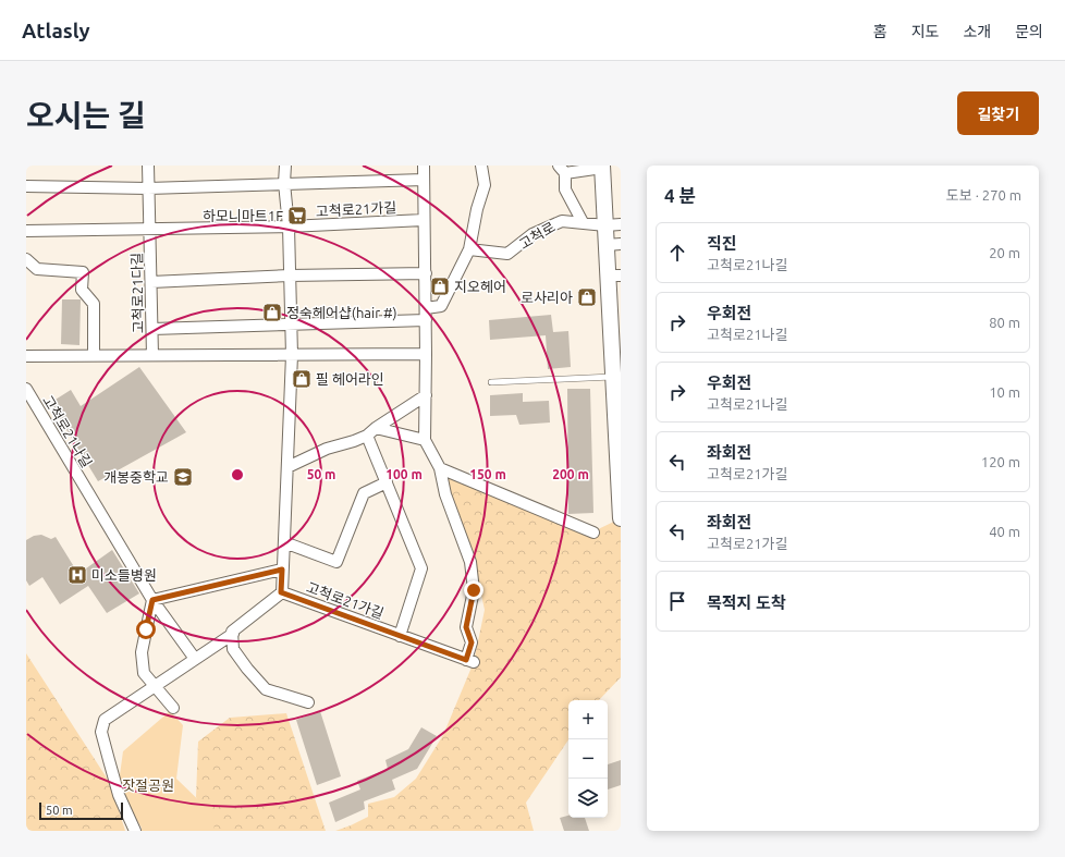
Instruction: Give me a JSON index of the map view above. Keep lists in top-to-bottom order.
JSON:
{
  "streets": {
    "street": [
      "고척로21가길",
      "고척로",
      "고척로21다길",
      "고척로21나길"
    ]
  },
  "parks": ["잣절공원"],
  "places": {
    "supermarket": ["하모니마트1F"],
    "shop": [
      "지오헤어",
      "로사리아",
      "정숙헤어샵(hair #)",
      "필 헤어라인"
    ],
    "school or university": ["개봉중학교"],
    "hospital": ["미소들병원"]
  },
  "scale_bar": "50 m",
  "page": {
    "header": "Atlasly",
    "nav": [
      "홈",
      "지도",
      "소개",
      "문의"
    ],
    "title": "오시는 길",
    "buttons": "길찾기",
    "heading": ["4 분", "도보 · 270 m"],
    "list": [
      ["직진", "고척로21나길", "20 m"],
      ["우회전", "고척로21나길", "80 m"],
      ["우회전", "고척로21나길", "10 m"],
      ["좌회전", "고척로21가길", "120 m"],
      ["좌회전", "고척로21가길", "40 m"],
      "목적지 도착"
    ],
    "map_buttons": ["+", "−"],
    "scale": "50 m"
  },
  "rings": [
    "50 m",
    "100 m",
    "150 m",
    "200 m"
  ]
}
